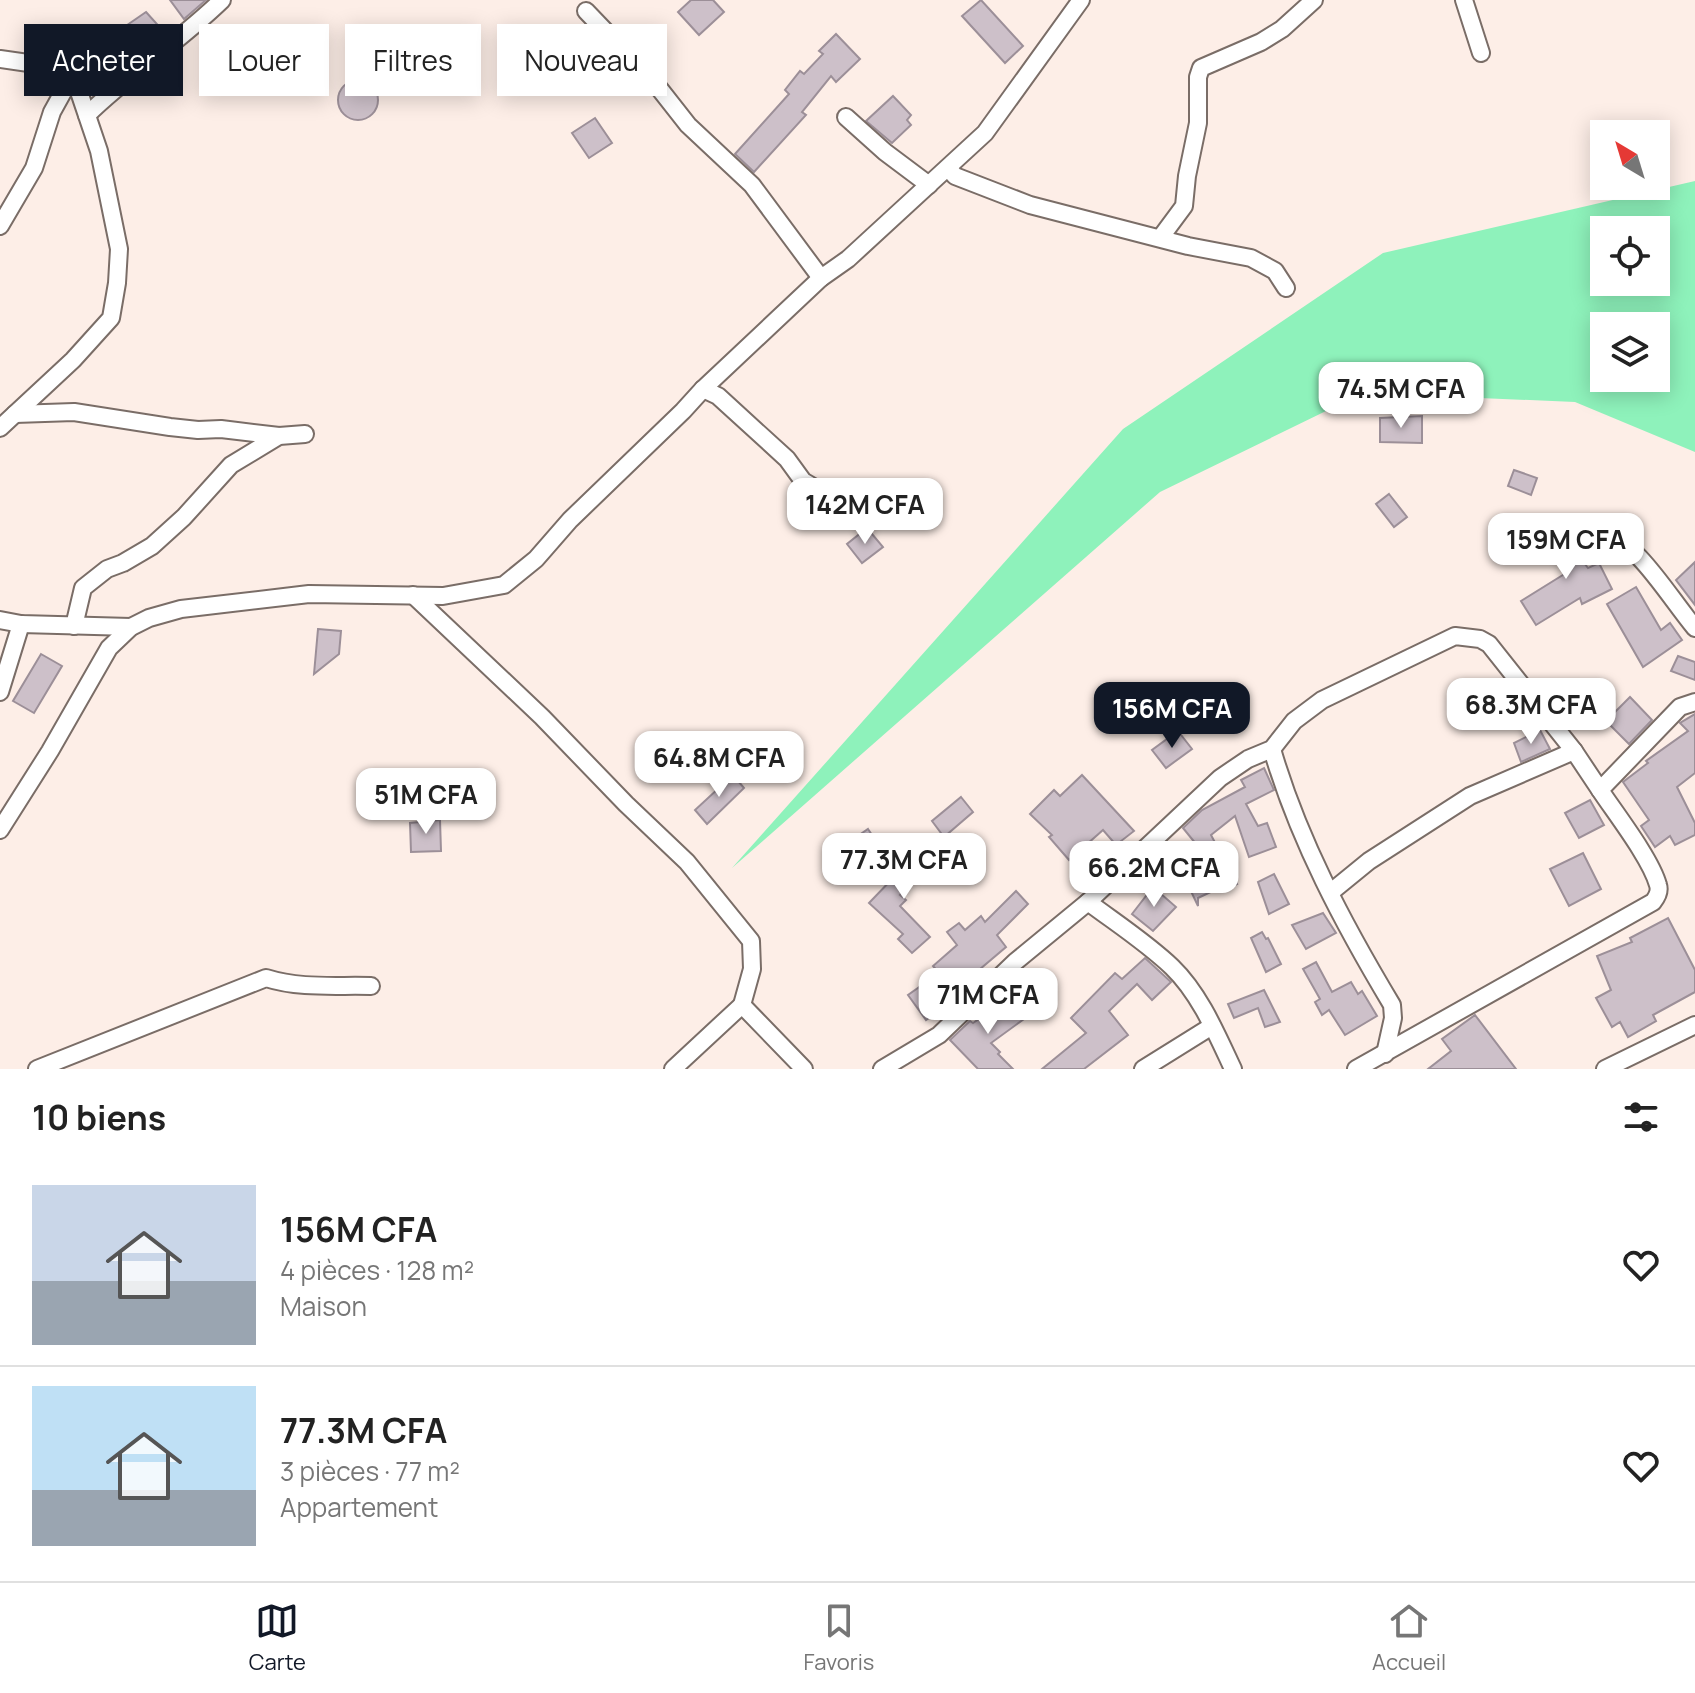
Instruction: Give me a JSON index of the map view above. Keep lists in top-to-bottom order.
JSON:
{
  "north": "top left",
  "page": {
    "chip": [
      "Acheter",
      "Louer",
      "Filtres",
      "Nouveau"
    ],
    "price": [
      "74.5M CFA",
      "142M CFA",
      "159M CFA",
      "68.3M CFA",
      "156M CFA",
      "64.8M CFA",
      "51M CFA",
      "77.3M CFA",
      "66.2M CFA",
      "71M CFA"
    ],
    "heading": "10 biens",
    "list": [
      {
        "name": "156M CFA",
        "note": "4 pièces · 128 m² · Maison"
      },
      {
        "name": "77.3M CFA",
        "note": "3 pièces · 77 m² · Appartement"
      }
    ],
    "tabs": ["Carte", "Favoris", "Accueil"]
  }
}
